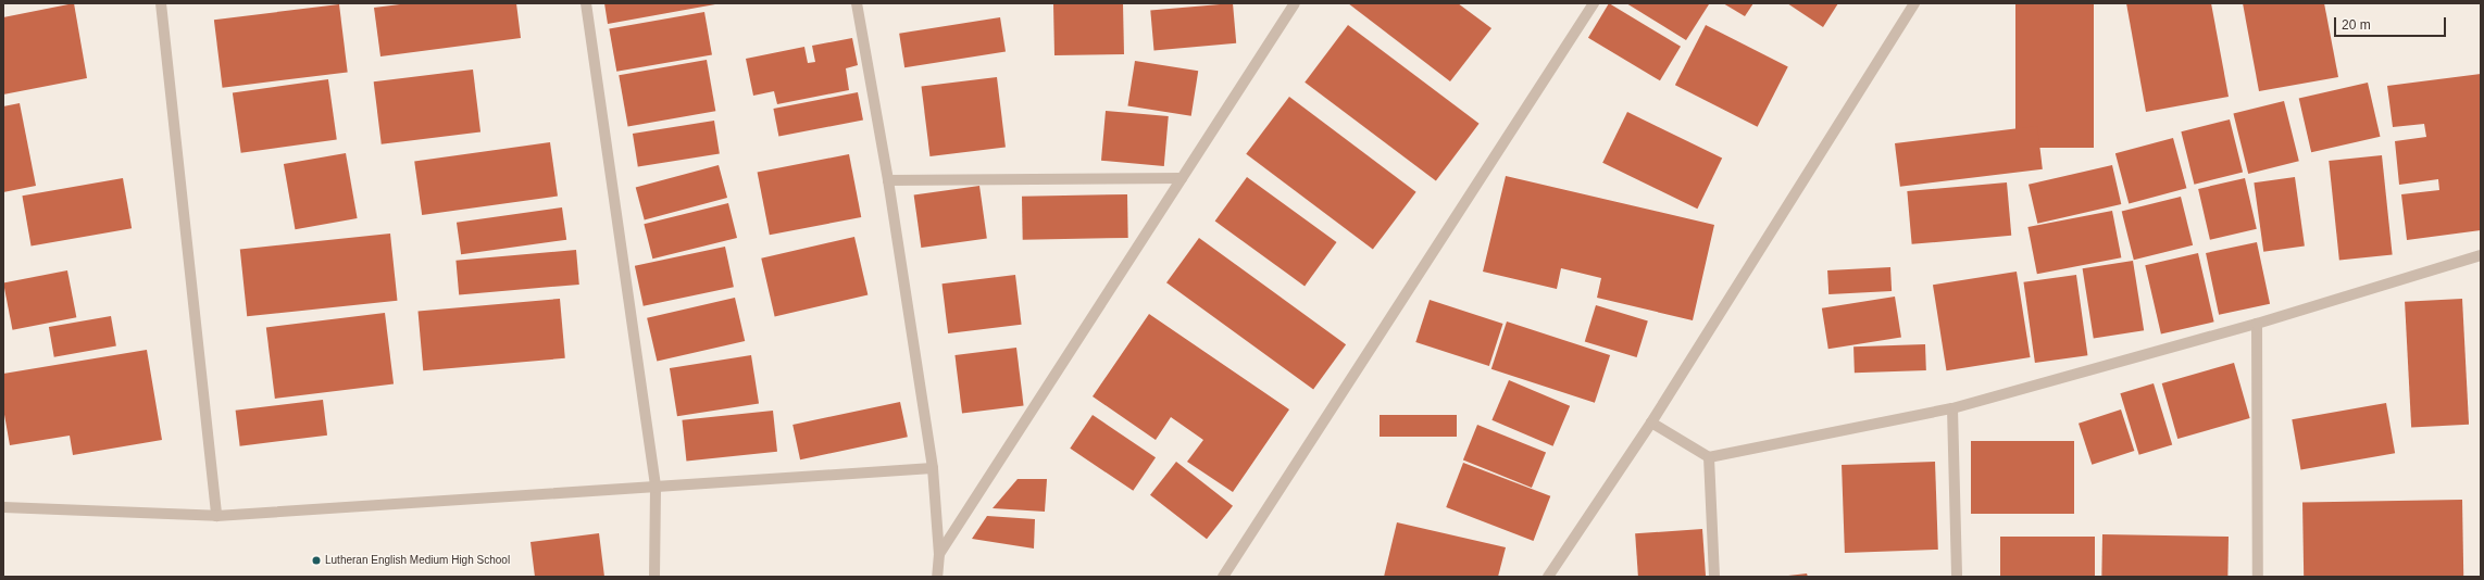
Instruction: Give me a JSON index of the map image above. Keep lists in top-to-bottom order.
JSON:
{
  "places": ["Lutheran English Medium High School"],
  "scale_bar": "20 m"
}
